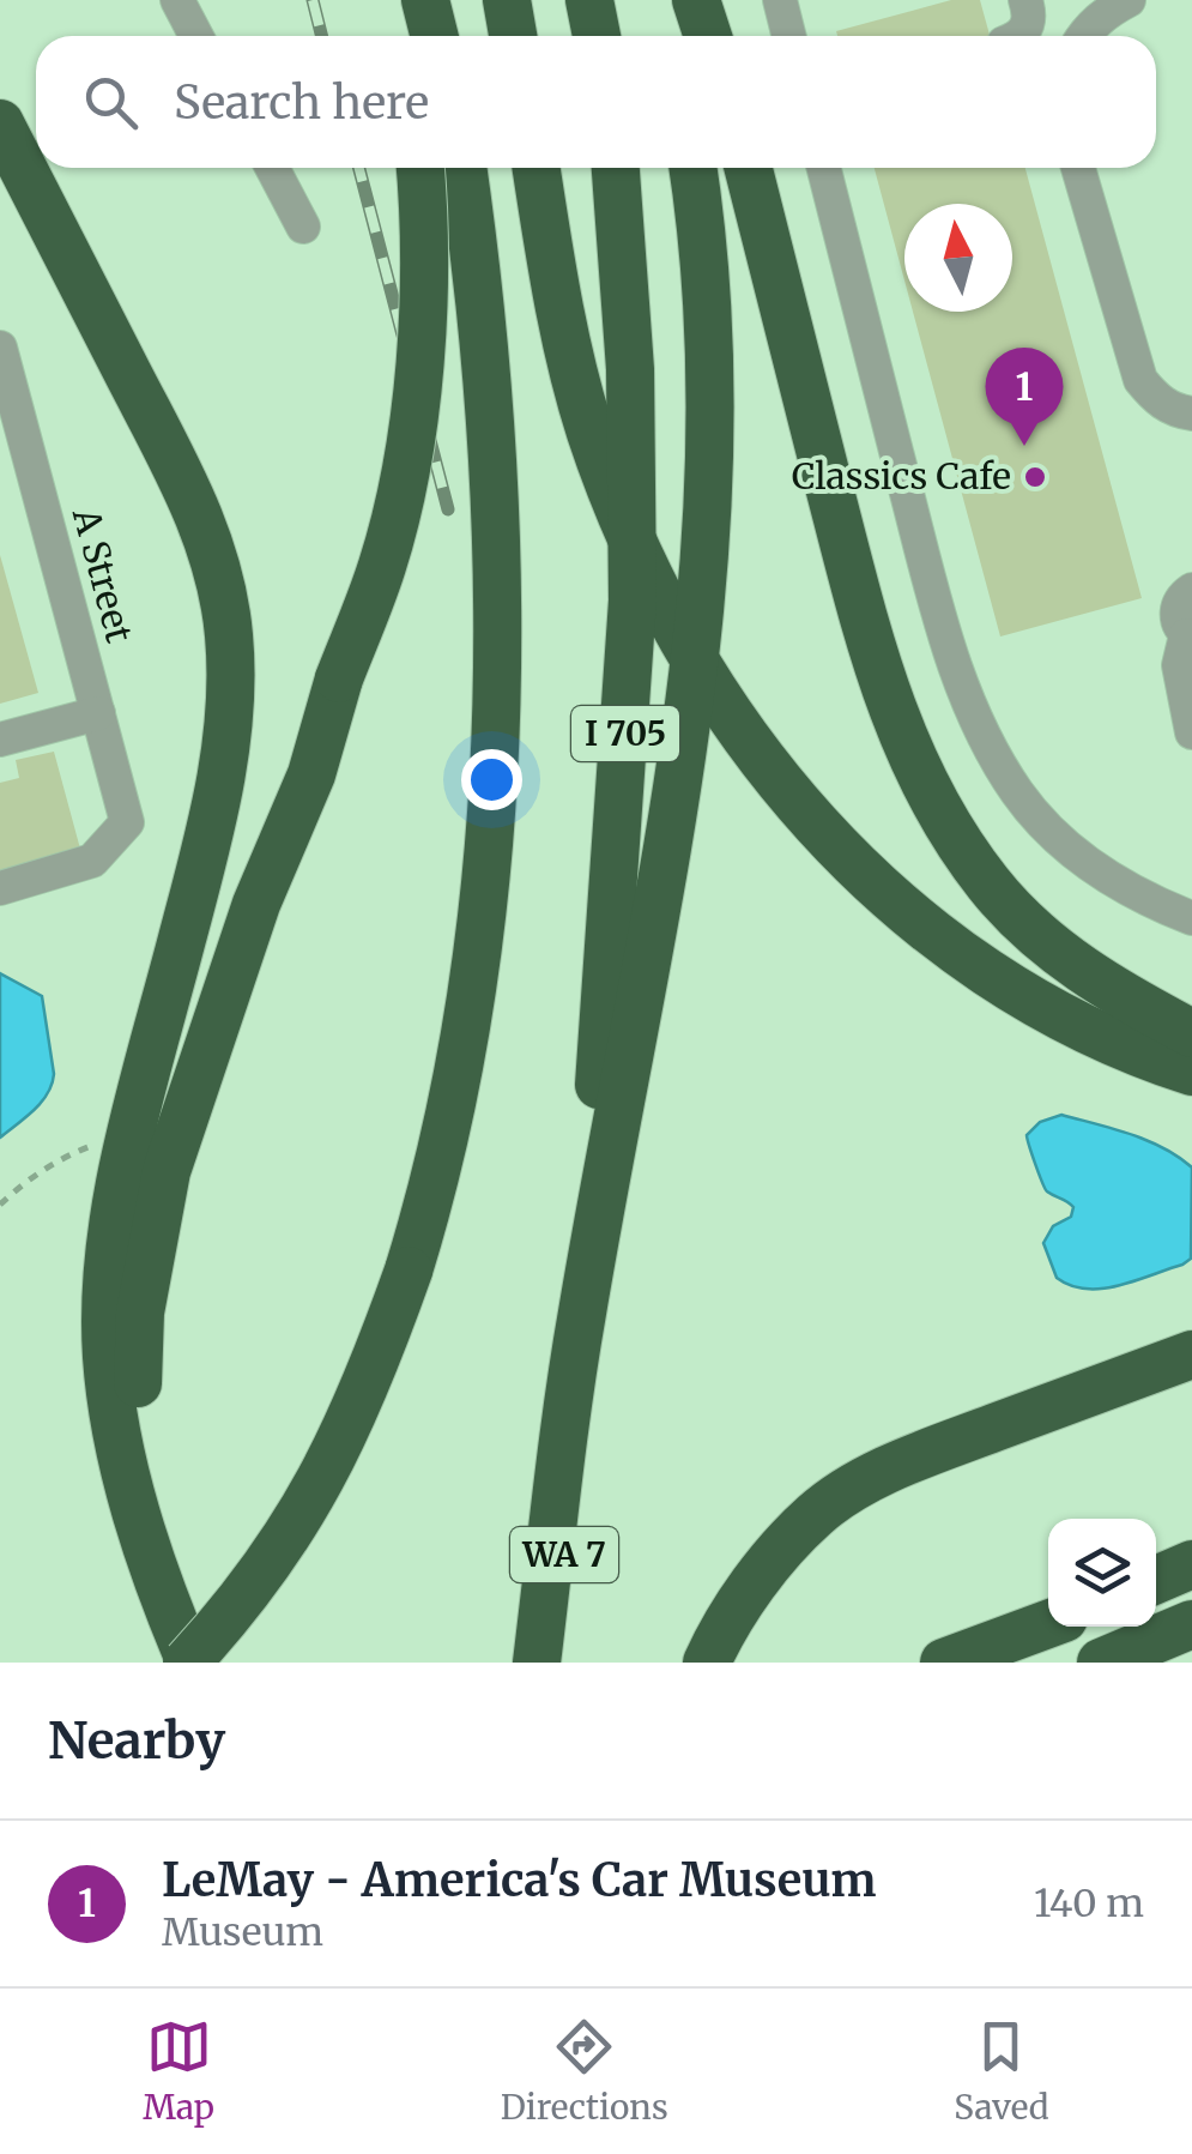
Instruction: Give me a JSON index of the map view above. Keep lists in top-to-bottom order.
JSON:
{
  "streets": {
    "highway": ["I 705", "WA 7"],
    "street": ["A Street"]
  },
  "crossings": [
    ["I 705", "WA 7"]
  ],
  "places": ["Classics Cafe"],
  "north": "top",
  "page": {
    "search": "Search here",
    "pins": "1",
    "heading": "Nearby",
    "list": [
      {
        "mark": "1",
        "name": "LeMay - America's Car Museum",
        "note": "Museum",
        "value": "140 m"
      }
    ],
    "nav": ["Map", "Directions", "Saved"]
  }
}
